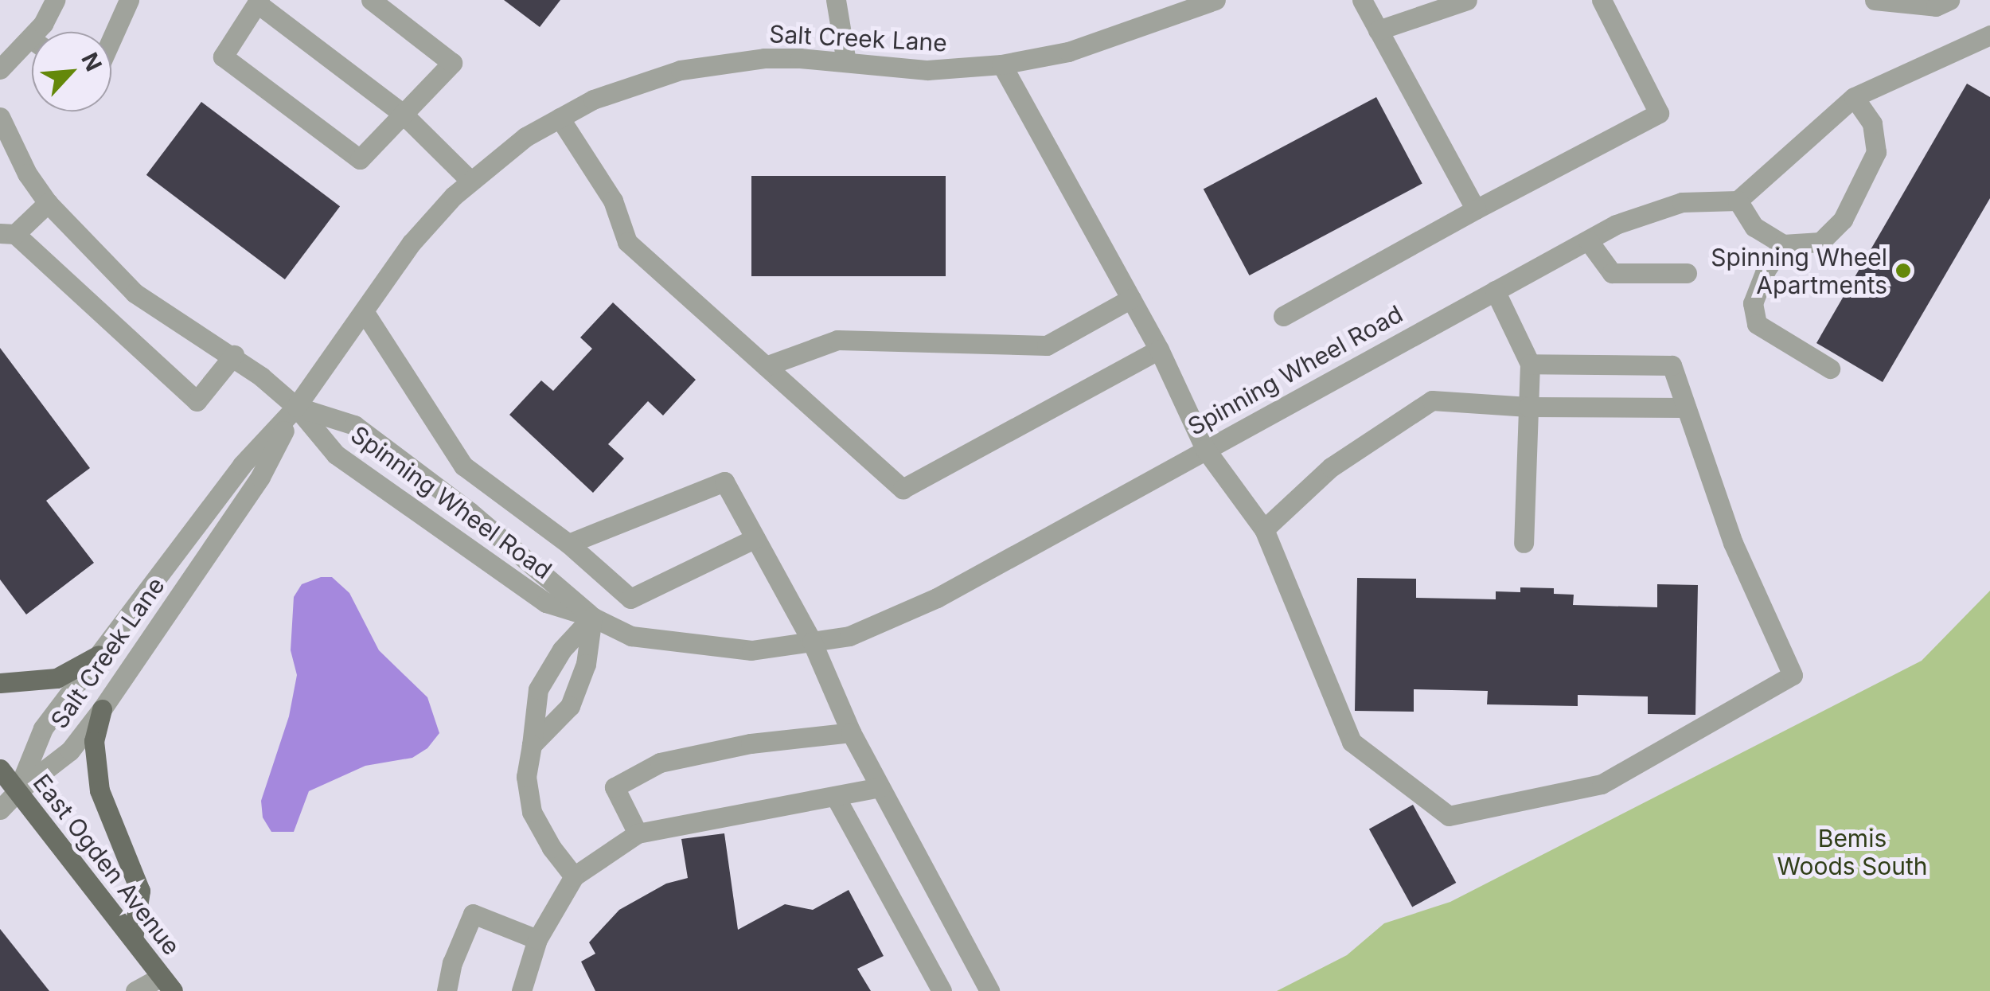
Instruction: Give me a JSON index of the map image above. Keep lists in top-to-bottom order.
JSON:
{
  "streets": {
    "main road": ["East Ogden Avenue"],
    "street": ["Salt Creek Lane", "Spinning Wheel Road"]
  },
  "crossings": [
    ["Salt Creek Lane", "Spinning Wheel Road"],
    ["Salt Creek Lane", "East Ogden Avenue"]
  ],
  "parks": ["Bemis Woods South"],
  "places": ["Spinning Wheel Apartments"],
  "north": "top right"
}
